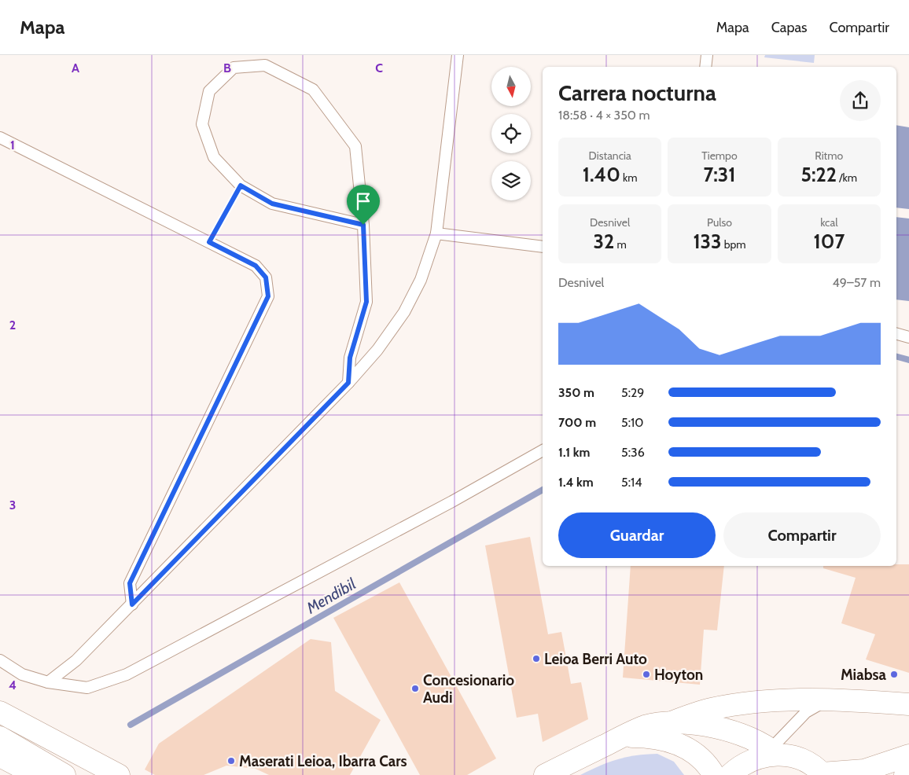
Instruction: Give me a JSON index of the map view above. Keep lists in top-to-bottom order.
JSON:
{
  "water": ["Mendibil"],
  "places": [
    "Leioa Berri Auto",
    "Hoyton",
    "Miabsa",
    "Concesionario Audi",
    "Maserati Leioa, Ibarra Cars"
  ],
  "north": "bottom",
  "page": {
    "header": "Mapa",
    "nav": ["Mapa", "Capas", "Compartir"],
    "heading": ["Carrera nocturna", "18:58 · 4 × 350 m"],
    "stats": [
      ["Distancia", "1.40 km"],
      ["Tiempo", "7:31"],
      ["Ritmo", "5:22 /km"],
      ["Desnivel", "32 m"],
      ["Pulso", "133 bpm"],
      ["kcal", "107"]
    ],
    "chart": ["Desnivel", "49–57 m"],
    "list": [
      {
        "name": "350 m",
        "note": "5:29"
      },
      {
        "name": "700 m",
        "note": "5:10"
      },
      {
        "name": "1.1 km",
        "note": "5:36"
      },
      {
        "name": "1.4 km",
        "note": "5:14"
      }
    ],
    "buttons": ["Guardar", "Compartir"]
  },
  "grid": {
    "columns": ["A", "B", "C"],
    "rows": [
      "1",
      "2",
      "3",
      "4"
    ]
  }
}
